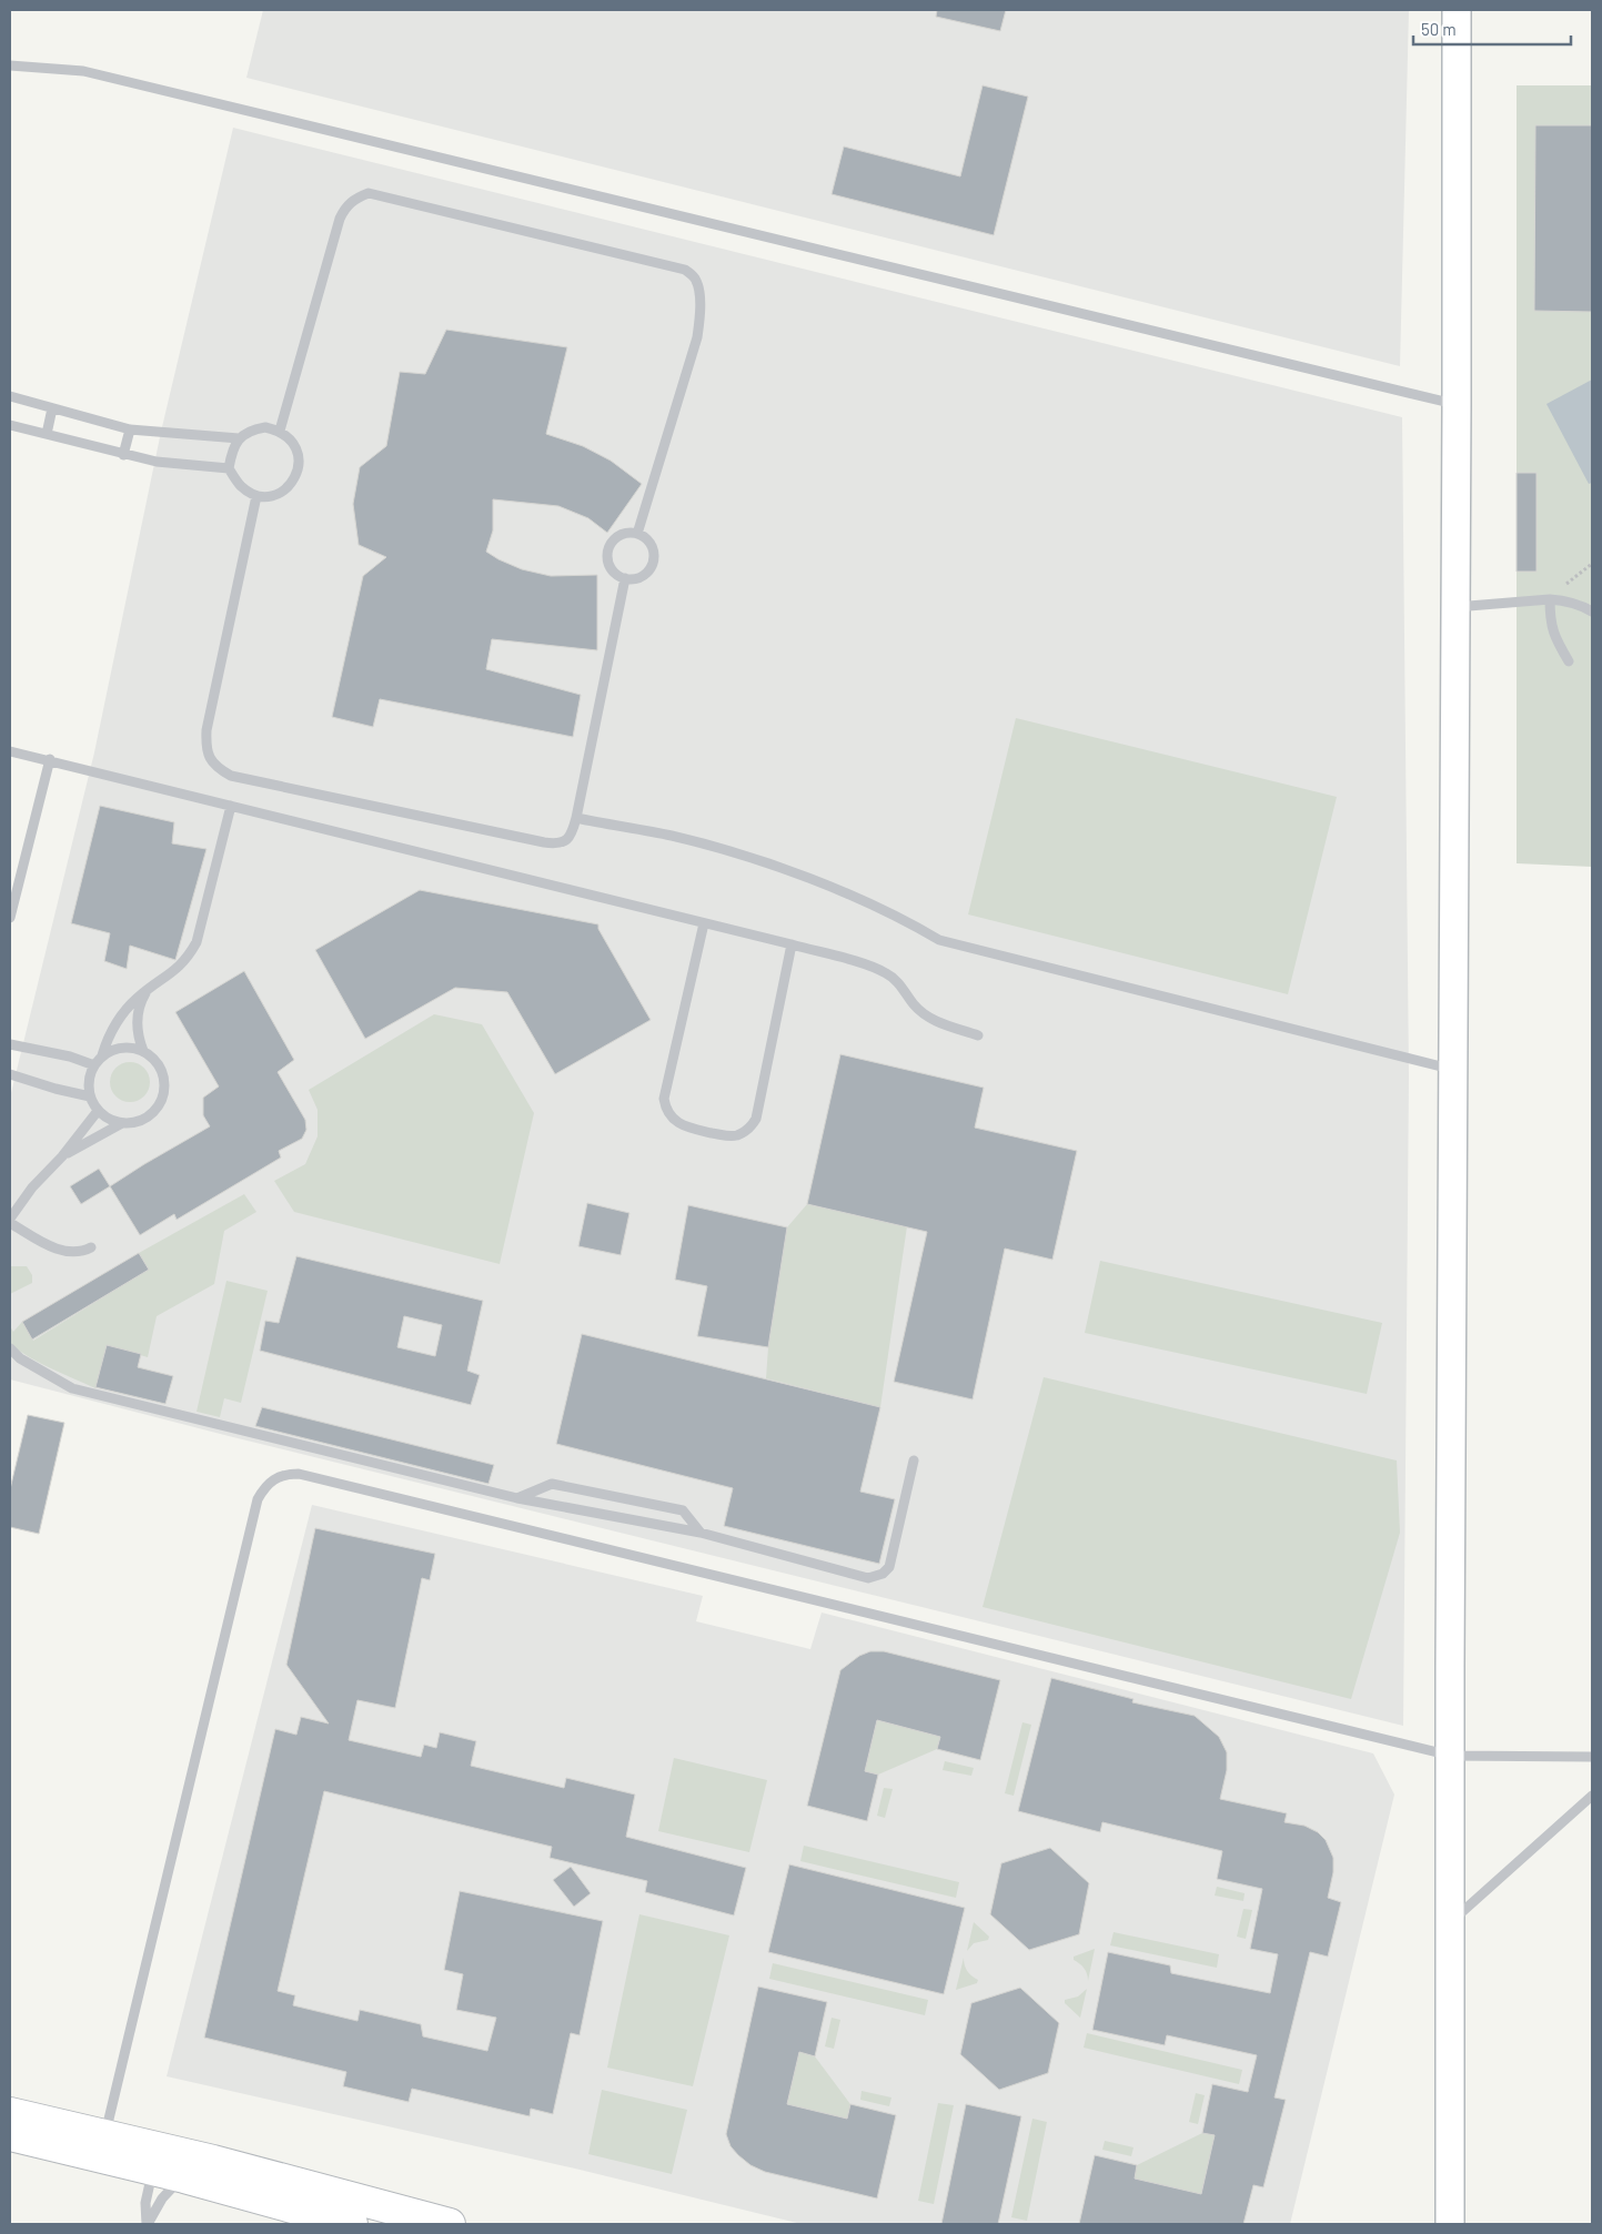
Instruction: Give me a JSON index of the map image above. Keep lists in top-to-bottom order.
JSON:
{
  "scale_bar": "50 m"
}
